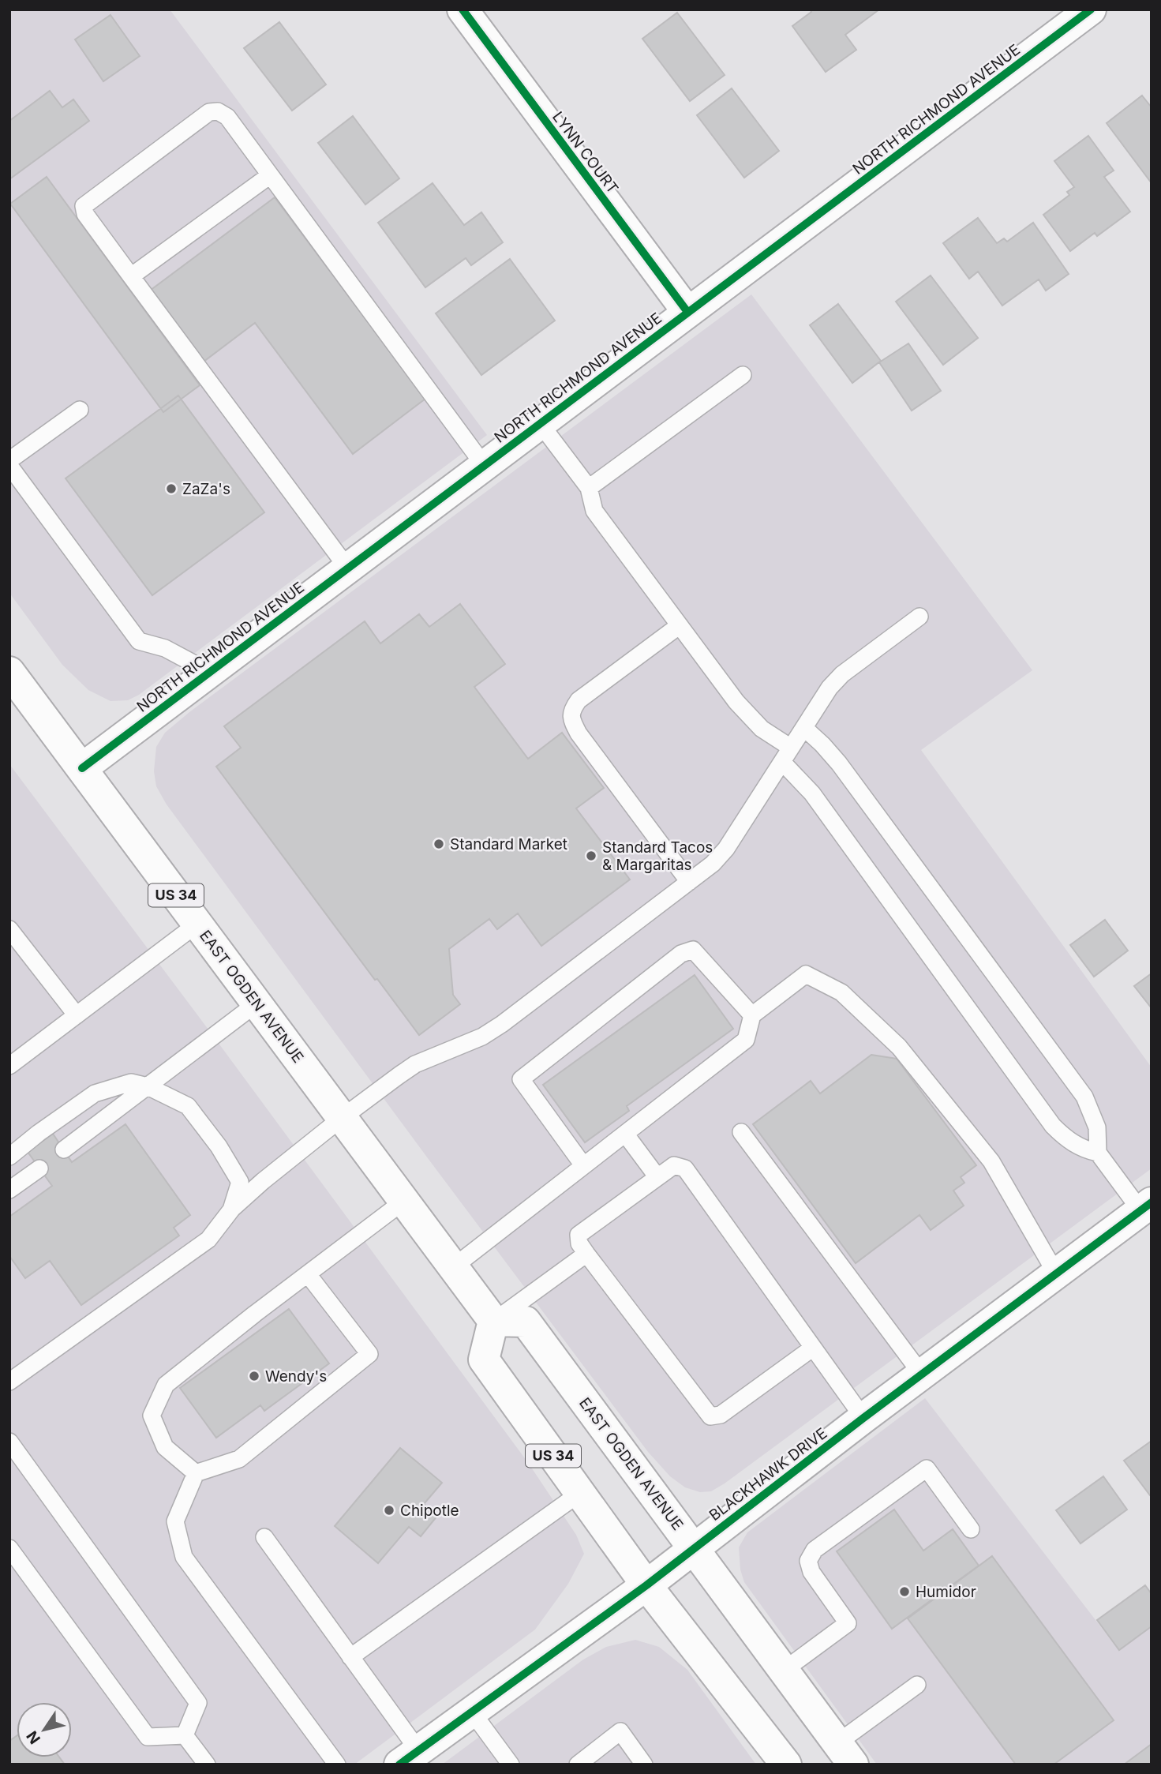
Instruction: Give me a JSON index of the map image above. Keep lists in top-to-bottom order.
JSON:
{
  "streets": {
    "street": [
      "NORTH RICHMOND AVENUE",
      "LYNN COURT",
      "US 34",
      "EAST OGDEN AVENUE",
      "BLACKHAWK DRIVE"
    ]
  },
  "crossings": [
    ["NORTH RICHMOND AVENUE", "LYNN COURT"],
    ["NORTH RICHMOND AVENUE", "EAST OGDEN AVENUE"],
    ["US 34", "EAST OGDEN AVENUE"],
    ["US 34", "BLACKHAWK DRIVE"],
    ["EAST OGDEN AVENUE", "BLACKHAWK DRIVE"]
  ],
  "places": [
    "ZaZa's",
    "Standard Market",
    "Standard Tacos & Margaritas",
    "Wendy's",
    "Chipotle",
    "Humidor"
  ],
  "north": "bottom left"
}
